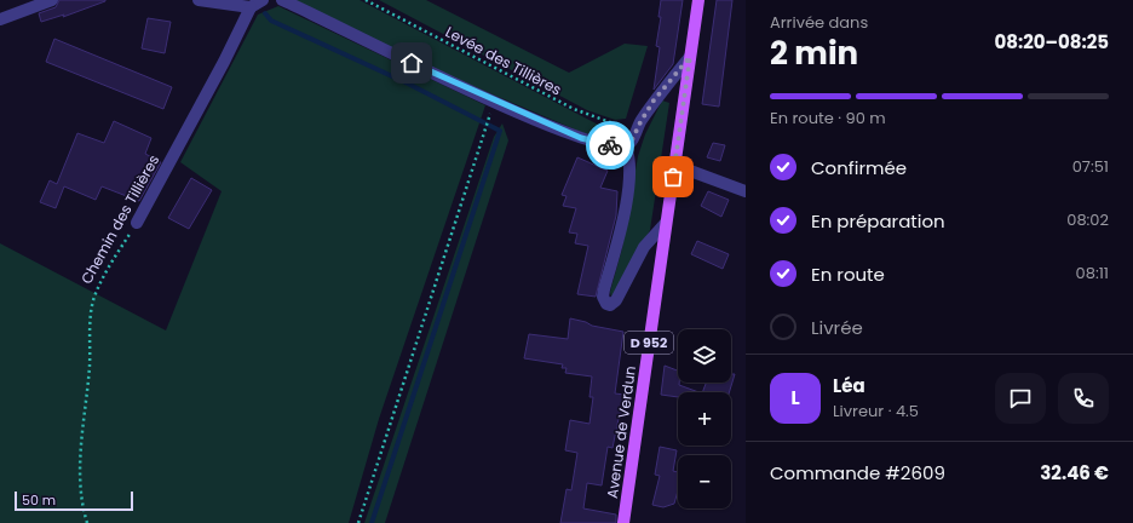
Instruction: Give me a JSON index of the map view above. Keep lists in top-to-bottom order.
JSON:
{
  "streets": {
    "main road": ["D 952", "Avenue de Verdun"],
    "street": ["Chemin des Tillières"],
    "path": ["Levée des Tillières"]
  },
  "scale_bar": "50 m",
  "page": {
    "heading": ["2 min", "Arrivée dans", "08:20–08:25"],
    "panel": [
      "Léa",
      "Livreur · 4.5",
      "Commande #2609",
      "32.46 €"
    ],
    "bar": "En route · 90 m",
    "list": [
      ["Confirmée", "07:51"],
      ["En préparation", "08:02"],
      ["En route", "08:11"],
      "Livrée"
    ],
    "map_buttons": ["+", "−"],
    "round": "L",
    "scale": "50 m"
  }
}
